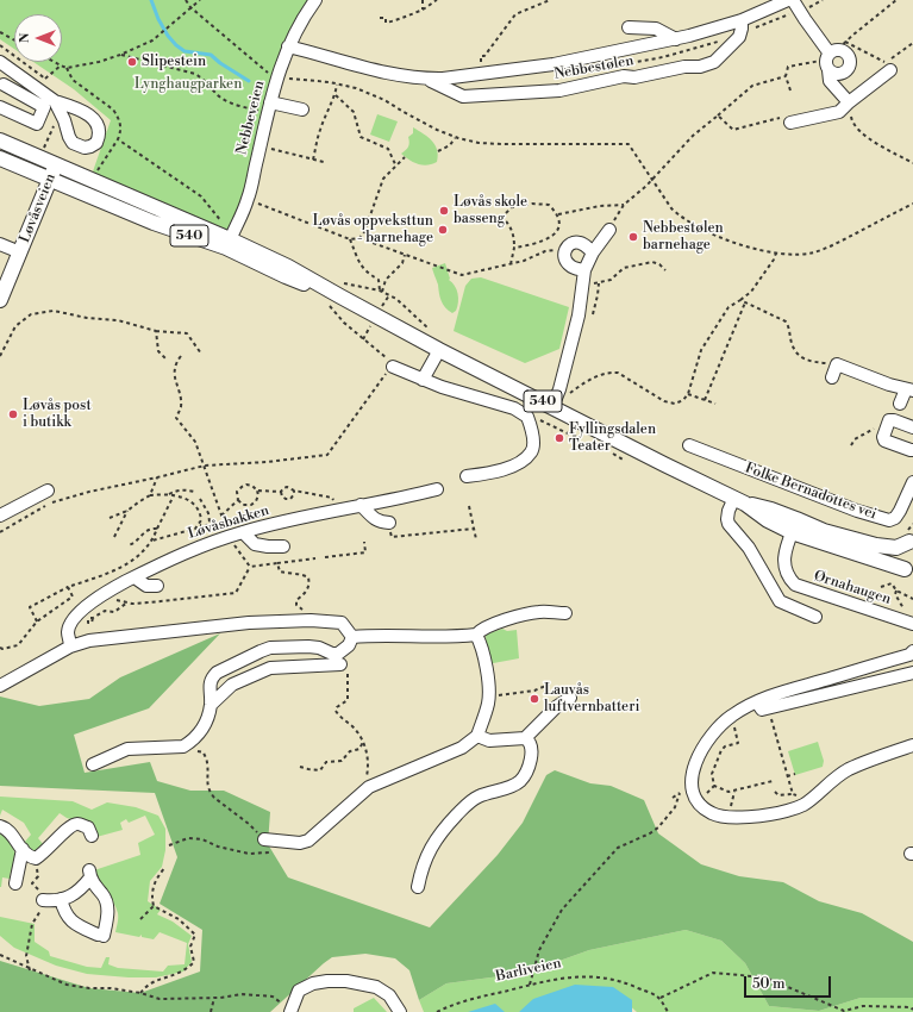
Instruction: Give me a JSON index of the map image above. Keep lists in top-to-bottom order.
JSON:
{
  "streets": {
    "main road": ["Løvåsveien", "540", "Folke Bernadottes vei"],
    "street": [
      "Nebbestølen",
      "Nebbeveien",
      "Løvåsbakken",
      "Ørnahaugen"
    ],
    "path": ["Barliveien"]
  },
  "crossings": [
    ["Nebbestølen", "Nebbeveien"],
    ["Nebbeveien", "Folke Bernadottes vei"],
    ["Løvåsveien", "540"],
    ["Løvåsveien", "Folke Bernadottes vei"],
    ["540", "Folke Bernadottes vei"],
    ["Folke Bernadottes vei", "Ørnahaugen"]
  ],
  "parks": ["Lynghaugparken"],
  "places": [
    "Slipestein",
    "Løvås skole basseng",
    "Løvås oppveksttun - barnehage",
    "Nebbestølen barnehage",
    "Løvås post i butikk",
    "Fyllingsdalen Teater",
    "Lauvås luftvernbatteri"
  ],
  "scale_bar": "50 m",
  "north": "left"
}
